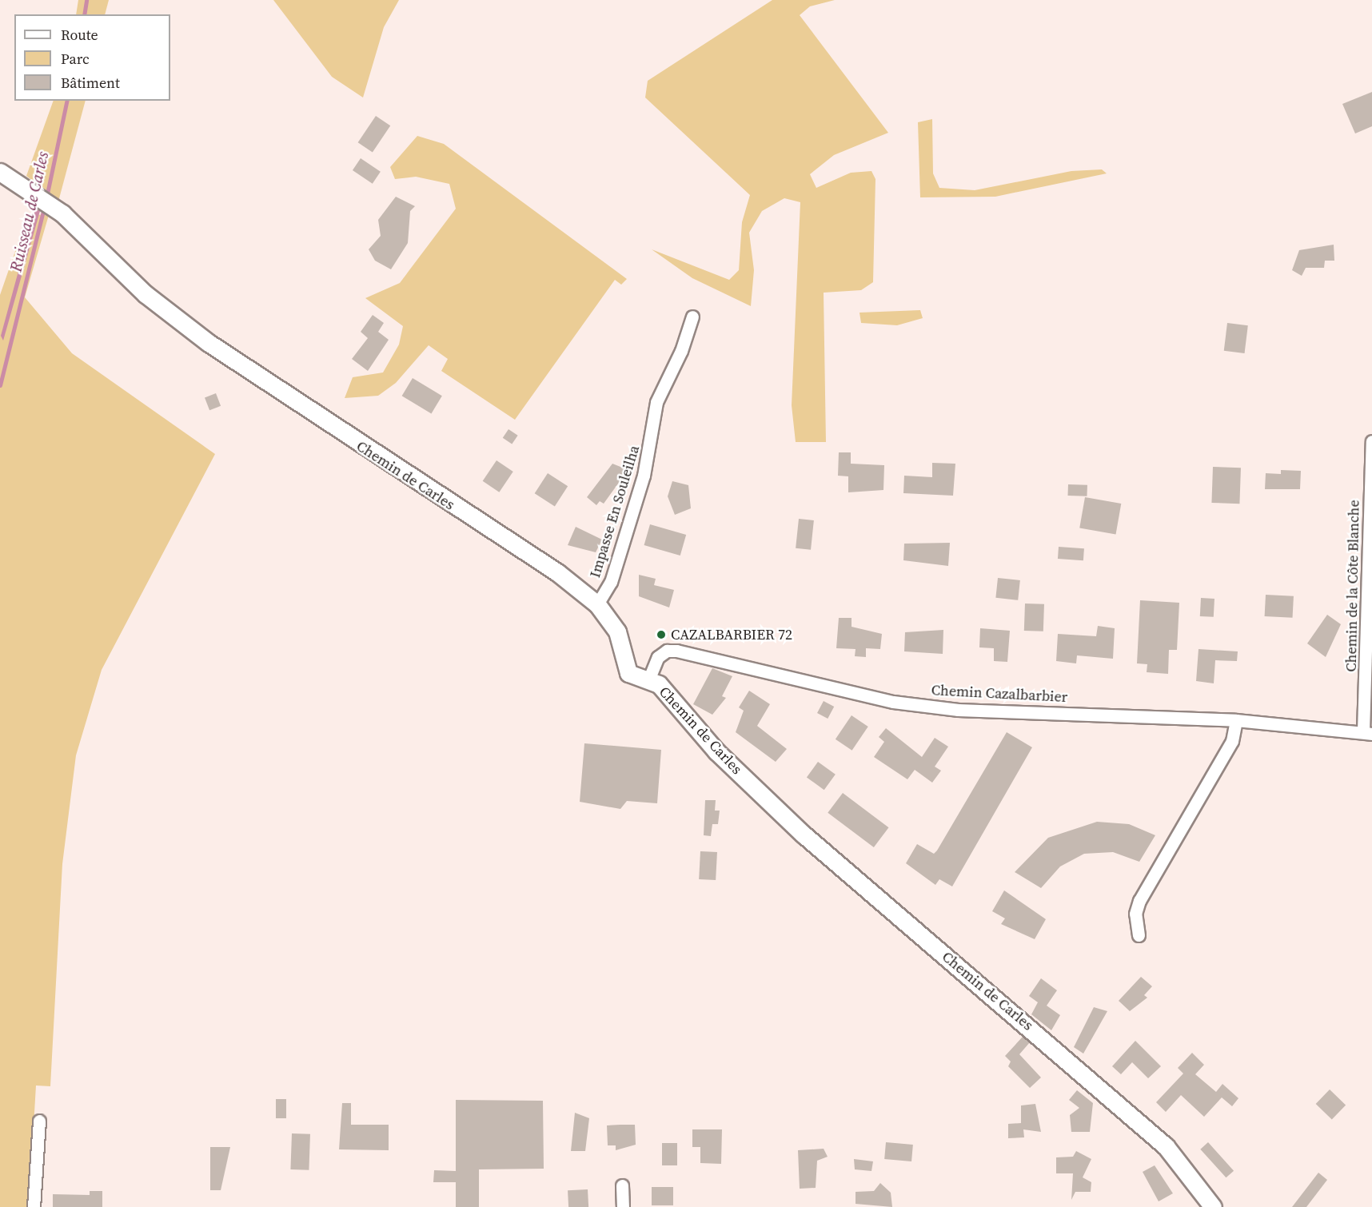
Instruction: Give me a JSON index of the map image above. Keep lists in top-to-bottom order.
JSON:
{
  "streets": {
    "street": [
      "Chemin de Carles",
      "Impasse En Souleilha",
      "Chemin de la Côte Blanche",
      "Chemin Cazalbarbier"
    ]
  },
  "crossings": [
    ["Chemin de Carles", "Impasse En Souleilha"],
    ["Chemin de Carles", "Chemin Cazalbarbier"],
    ["Chemin de la Côte Blanche", "Chemin Cazalbarbier"]
  ],
  "water": ["Ruisseau de Carles"],
  "places": ["CAZALBARBIER 72"],
  "legend": ["Route", "Parc", "Bâtiment"]
}
